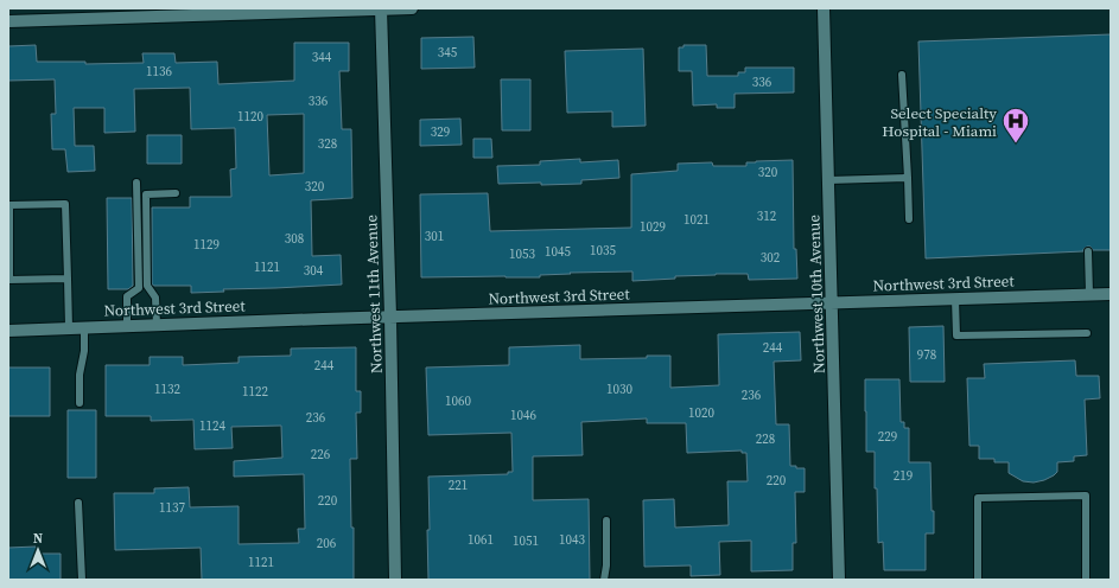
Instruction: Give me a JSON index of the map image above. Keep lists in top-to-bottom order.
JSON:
{
  "streets": {
    "street": ["Northwest 3rd Street", "Northwest 11th Avenue", "Northwest 10th Avenue"]
  },
  "crossings": [
    ["Northwest 3rd Street", "Northwest 11th Avenue"],
    ["Northwest 3rd Street", "Northwest 10th Avenue"]
  ],
  "places": {
    "hospital": ["Select Specialty Hospital - Miami"]
  },
  "house_numbers": [
    "345",
    "344",
    "1136",
    "336",
    "336",
    "1120",
    "329",
    "328",
    "320",
    "320",
    "312",
    "1021",
    "1029",
    "301",
    "308",
    "1129",
    "1035",
    "1045",
    "1053",
    "302",
    "1121",
    "304",
    "244",
    "978",
    "244",
    "1132",
    "1030",
    "1122",
    "236",
    "1060",
    "1020",
    "1046",
    "236",
    "1124",
    "229",
    "228",
    "226",
    "219",
    "220",
    "221",
    "220",
    "1137",
    "1061",
    "1043",
    "1051",
    "206",
    "1121"
  ],
  "north": "top"
}
